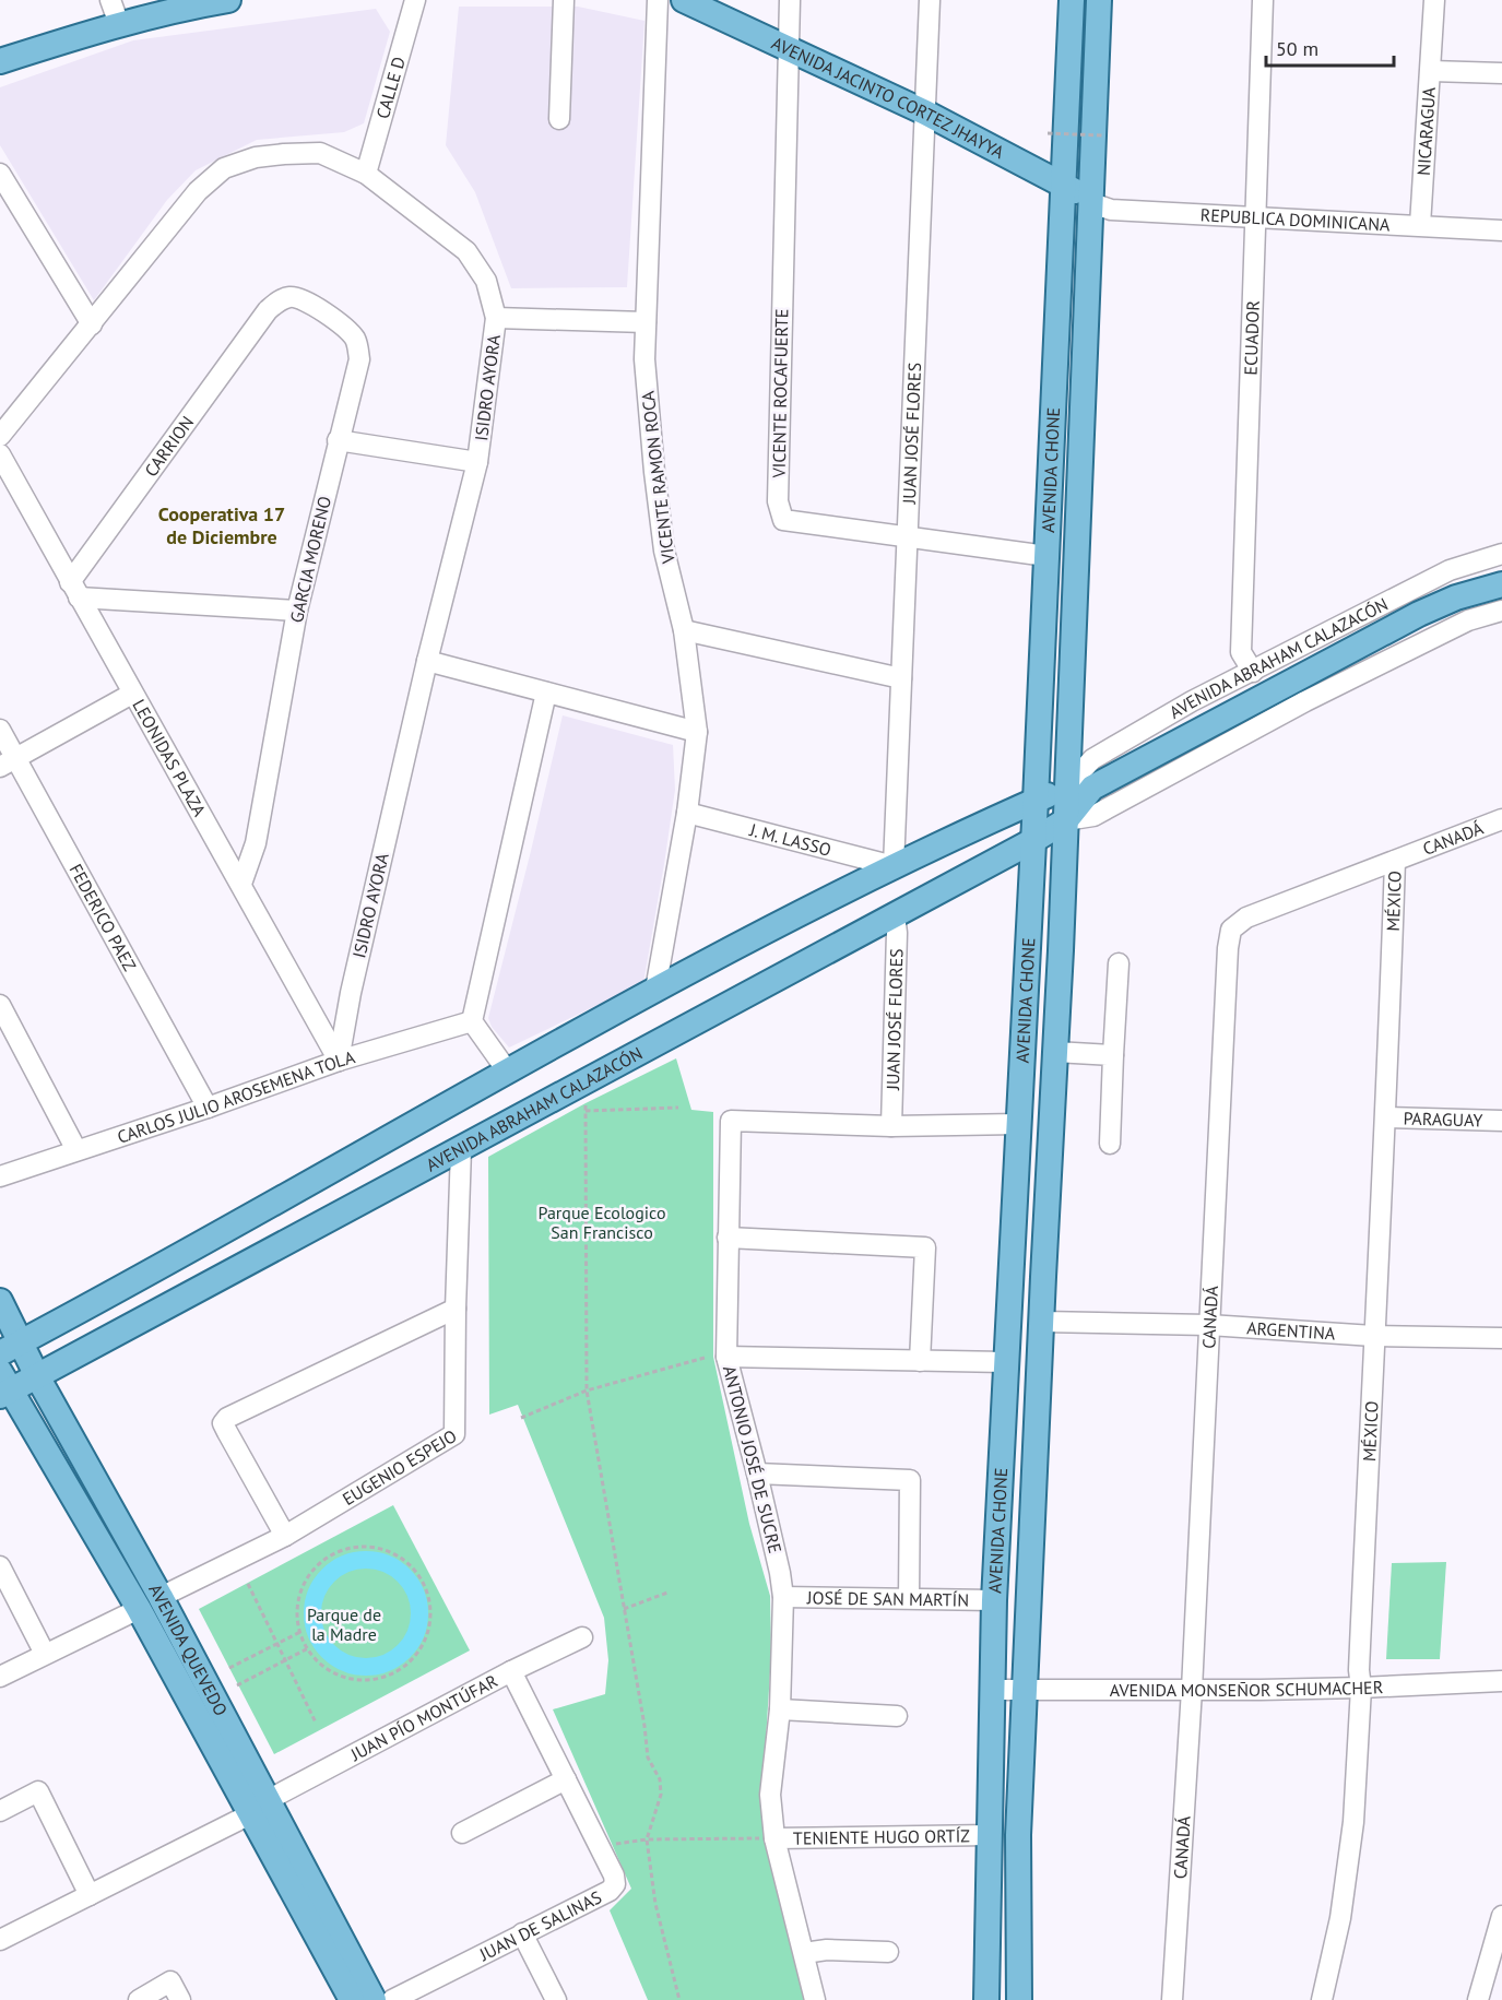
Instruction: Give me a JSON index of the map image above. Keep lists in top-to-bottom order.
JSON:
{
  "streets": {
    "main road": [
      "AVENIDA JACINTO CORTEZ JHAYYA",
      "AVENIDA CHONE",
      "AVENIDA ABRAHAM CALAZACÓN",
      "AVENIDA QUEVEDO"
    ],
    "street": [
      "CALLE D",
      "NICARAGUA",
      "REPUBLICA DOMINICANA",
      "ECUADOR",
      "ISIDRO AYORA",
      "VICENTE ROCAFUERTE",
      "JUAN JOSÉ FLORES",
      "CARRION",
      "VICENTE RAMON ROCA",
      "GARCIA MORENO",
      "LEONIDAS PLAZA",
      "CANADÁ",
      "J. M. LASSO",
      "MÉXICO",
      "FEDERICO PAEZ",
      "CARLOS JULIO AROSEMENA TOLA",
      "PARAGUAY",
      "ARGENTINA",
      "ANTONIO JOSÉ DE SUCRE",
      "EUGENIO ESPEJO",
      "JOSÉ DE SAN MARTÍN",
      "AVENIDA MONSEÑOR SCHUMACHER",
      "JUAN PÍO MONTÚFAR",
      "TENIENTE HUGO ORTÍZ",
      "JUAN DE SALINAS"
    ]
  },
  "crossings": [
    ["CALLE D", "ISIDRO AYORA"],
    ["AVENIDA JACINTO CORTEZ JHAYYA", "REPUBLICA DOMINICANA"],
    ["AVENIDA JACINTO CORTEZ JHAYYA", "VICENTE ROCAFUERTE"],
    ["AVENIDA JACINTO CORTEZ JHAYYA", "JUAN JOSÉ FLORES"],
    ["AVENIDA JACINTO CORTEZ JHAYYA", "AVENIDA CHONE"],
    ["NICARAGUA", "REPUBLICA DOMINICANA"],
    ["REPUBLICA DOMINICANA", "ECUADOR"],
    ["REPUBLICA DOMINICANA", "AVENIDA CHONE"],
    ["ECUADOR", "AVENIDA ABRAHAM CALAZACÓN"],
    ["ISIDRO AYORA", "LEONIDAS PLAZA"],
    ["ISIDRO AYORA", "CARLOS JULIO AROSEMENA TOLA"],
    ["VICENTE ROCAFUERTE", "JUAN JOSÉ FLORES"],
    ["VICENTE ROCAFUERTE", "AVENIDA CHONE"],
    ["JUAN JOSÉ FLORES", "AVENIDA ABRAHAM CALAZACÓN"],
    ["JUAN JOSÉ FLORES", "J. M. LASSO"],
    ["JUAN JOSÉ FLORES", "ANTONIO JOSÉ DE SUCRE"],
    ["CARRION", "GARCIA MORENO"],
    ["CARRION", "LEONIDAS PLAZA"],
    ["AVENIDA CHONE", "AVENIDA ABRAHAM CALAZACÓN"],
    ["AVENIDA CHONE", "ARGENTINA"],
    ["AVENIDA CHONE", "ANTONIO JOSÉ DE SUCRE"],
    ["AVENIDA CHONE", "JOSÉ DE SAN MARTÍN"],
    ["AVENIDA CHONE", "AVENIDA MONSEÑOR SCHUMACHER"],
    ["AVENIDA CHONE", "TENIENTE HUGO ORTÍZ"],
    ["VICENTE RAMON ROCA", "AVENIDA ABRAHAM CALAZACÓN"],
    ["VICENTE RAMON ROCA", "J. M. LASSO"],
    ["GARCIA MORENO", "LEONIDAS PLAZA"],
    ["AVENIDA ABRAHAM CALAZACÓN", "J. M. LASSO"],
    ["AVENIDA ABRAHAM CALAZACÓN", "EUGENIO ESPEJO"],
    ["AVENIDA ABRAHAM CALAZACÓN", "AVENIDA QUEVEDO"],
    ["LEONIDAS PLAZA", "CARLOS JULIO AROSEMENA TOLA"],
    ["CANADÁ", "MÉXICO"],
    ["CANADÁ", "ARGENTINA"],
    ["CANADÁ", "AVENIDA MONSEÑOR SCHUMACHER"],
    ["MÉXICO", "PARAGUAY"],
    ["MÉXICO", "ARGENTINA"],
    ["MÉXICO", "AVENIDA MONSEÑOR SCHUMACHER"],
    ["FEDERICO PAEZ", "CARLOS JULIO AROSEMENA TOLA"],
    ["ANTONIO JOSÉ DE SUCRE", "JOSÉ DE SAN MARTÍN"],
    ["ANTONIO JOSÉ DE SUCRE", "TENIENTE HUGO ORTÍZ"],
    ["EUGENIO ESPEJO", "AVENIDA QUEVEDO"],
    ["AVENIDA QUEVEDO", "JUAN PÍO MONTÚFAR"],
    ["JUAN PÍO MONTÚFAR", "JUAN DE SALINAS"]
  ],
  "districts": ["Cooperativa 17 de Diciembre"],
  "parks": ["Parque Ecologico San Francisco", "Parque de la Madre"],
  "scale_bar": "50 m"
}
